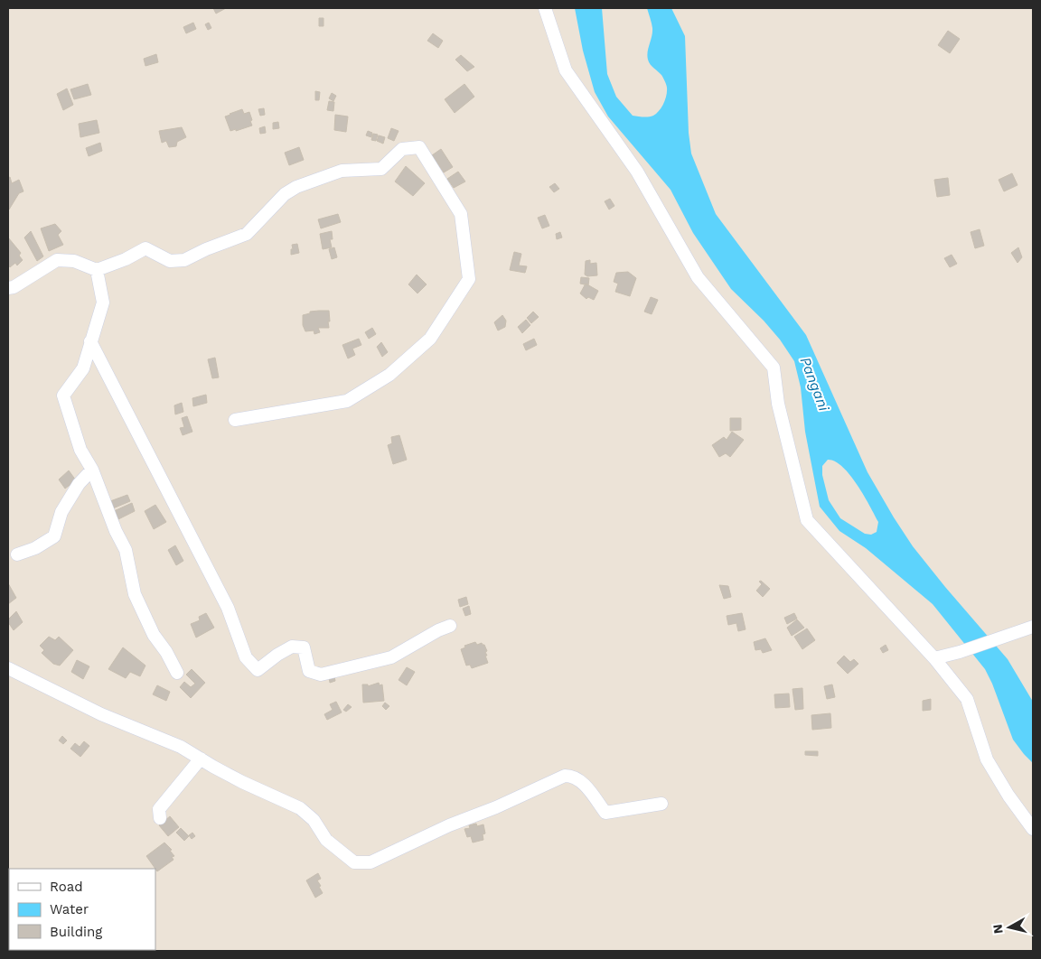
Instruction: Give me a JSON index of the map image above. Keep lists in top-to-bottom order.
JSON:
{
  "water": ["Pangani"],
  "legend": ["Road", "Water", "Building"],
  "north": "left"
}
